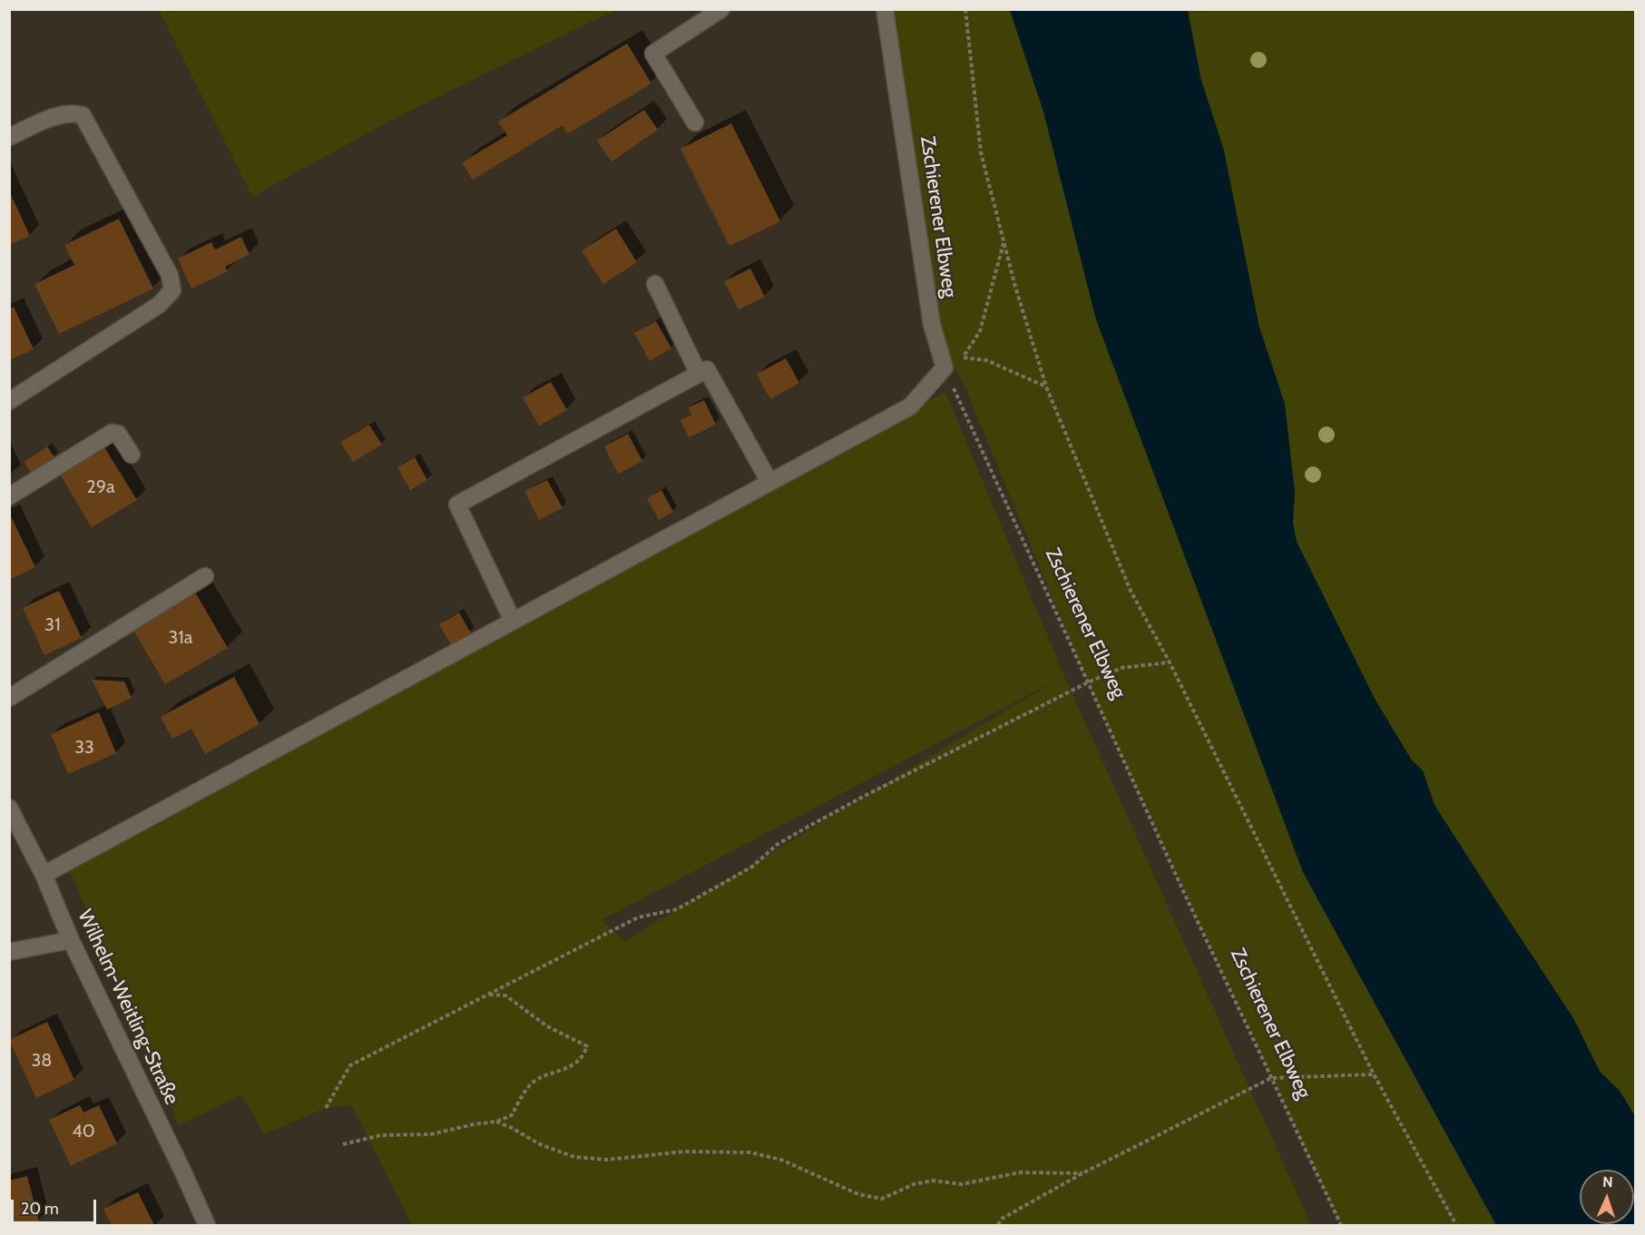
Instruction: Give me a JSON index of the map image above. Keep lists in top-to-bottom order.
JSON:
{
  "streets": {
    "street": ["Zschierener Elbweg", "Wilhelm-Weitling-Straße"]
  },
  "house_numbers": [
    "29a",
    "31",
    "31a",
    "33",
    "38",
    "40"
  ],
  "scale_bar": "20 m",
  "north": "top"
}
